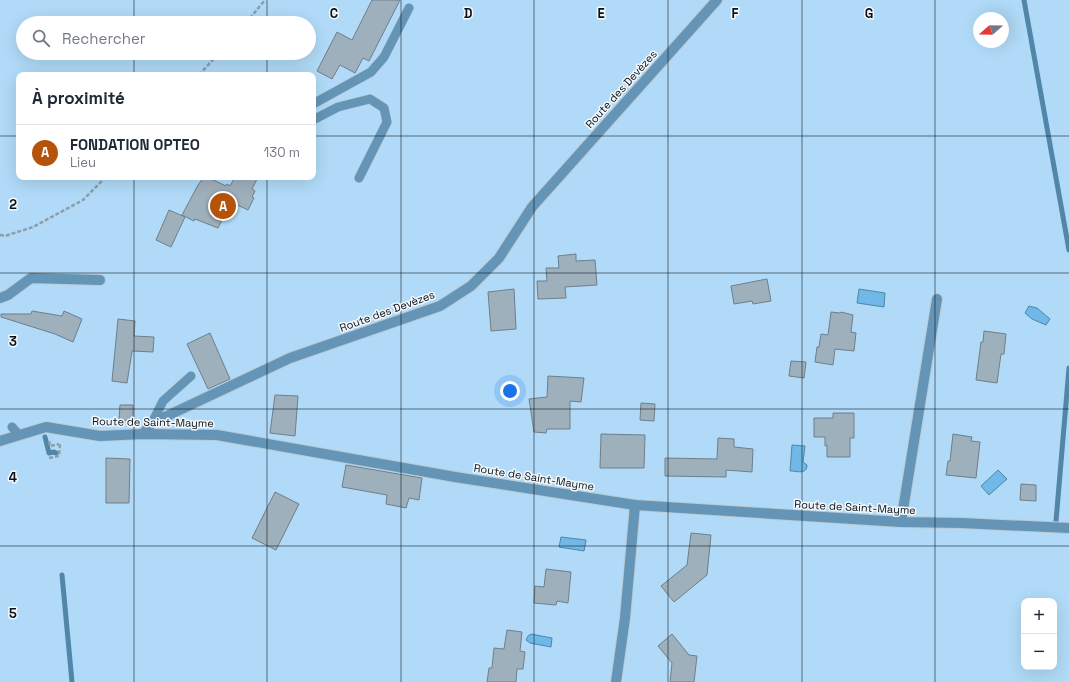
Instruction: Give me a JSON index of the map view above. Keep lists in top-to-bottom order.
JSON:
{
  "streets": {
    "street": ["Route des Devèzes", "Route de Saint-Mayme"]
  },
  "crossings": [
    ["Route des Devèzes", "Route de Saint-Mayme"]
  ],
  "north": "left",
  "page": {
    "search": "Rechercher",
    "heading": "À proximité",
    "list": [
      {
        "mark": "A",
        "name": "FONDATION OPTEO",
        "note": "Lieu",
        "value": "130 m"
      }
    ],
    "pins": "A",
    "map_buttons": ["+", "−"]
  },
  "grid": {
    "columns": [
      "C",
      "D",
      "E",
      "F",
      "G"
    ],
    "rows": [
      "2",
      "3",
      "4",
      "5"
    ]
  }
}
